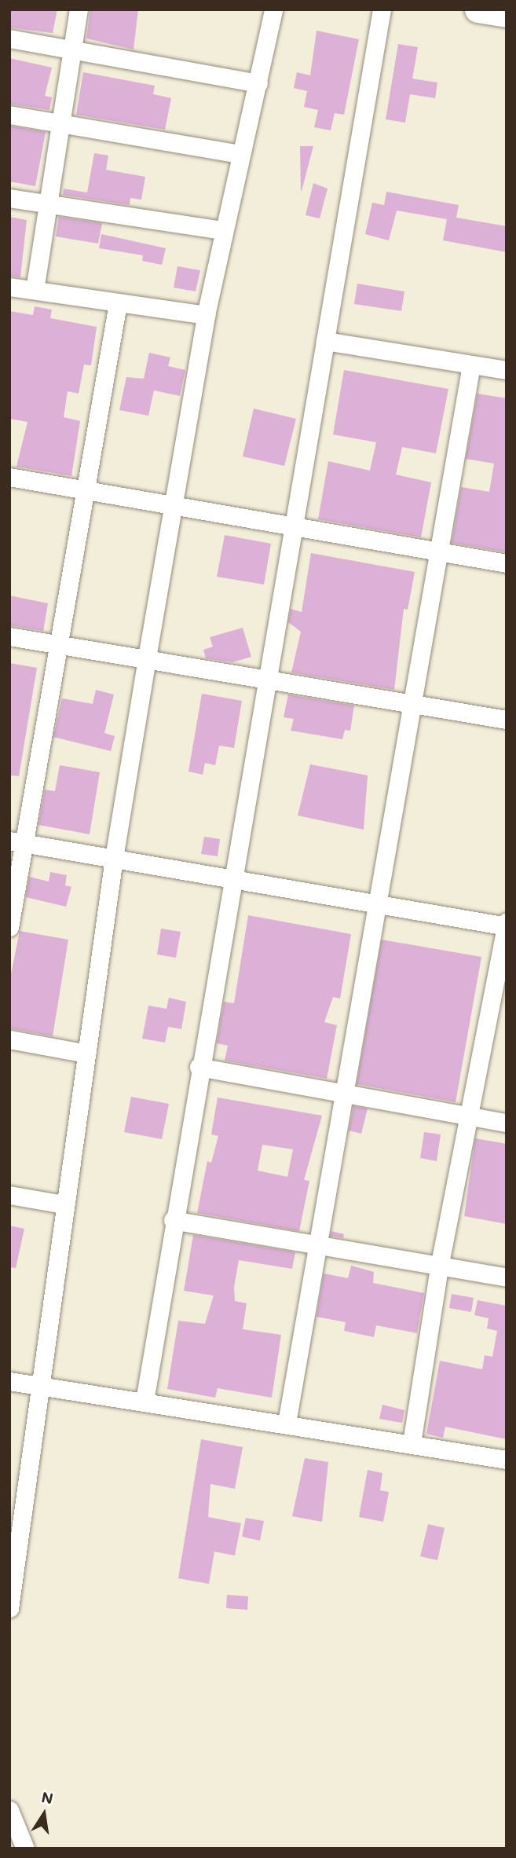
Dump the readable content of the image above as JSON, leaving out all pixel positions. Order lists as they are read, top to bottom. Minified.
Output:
{"north":"top"}
